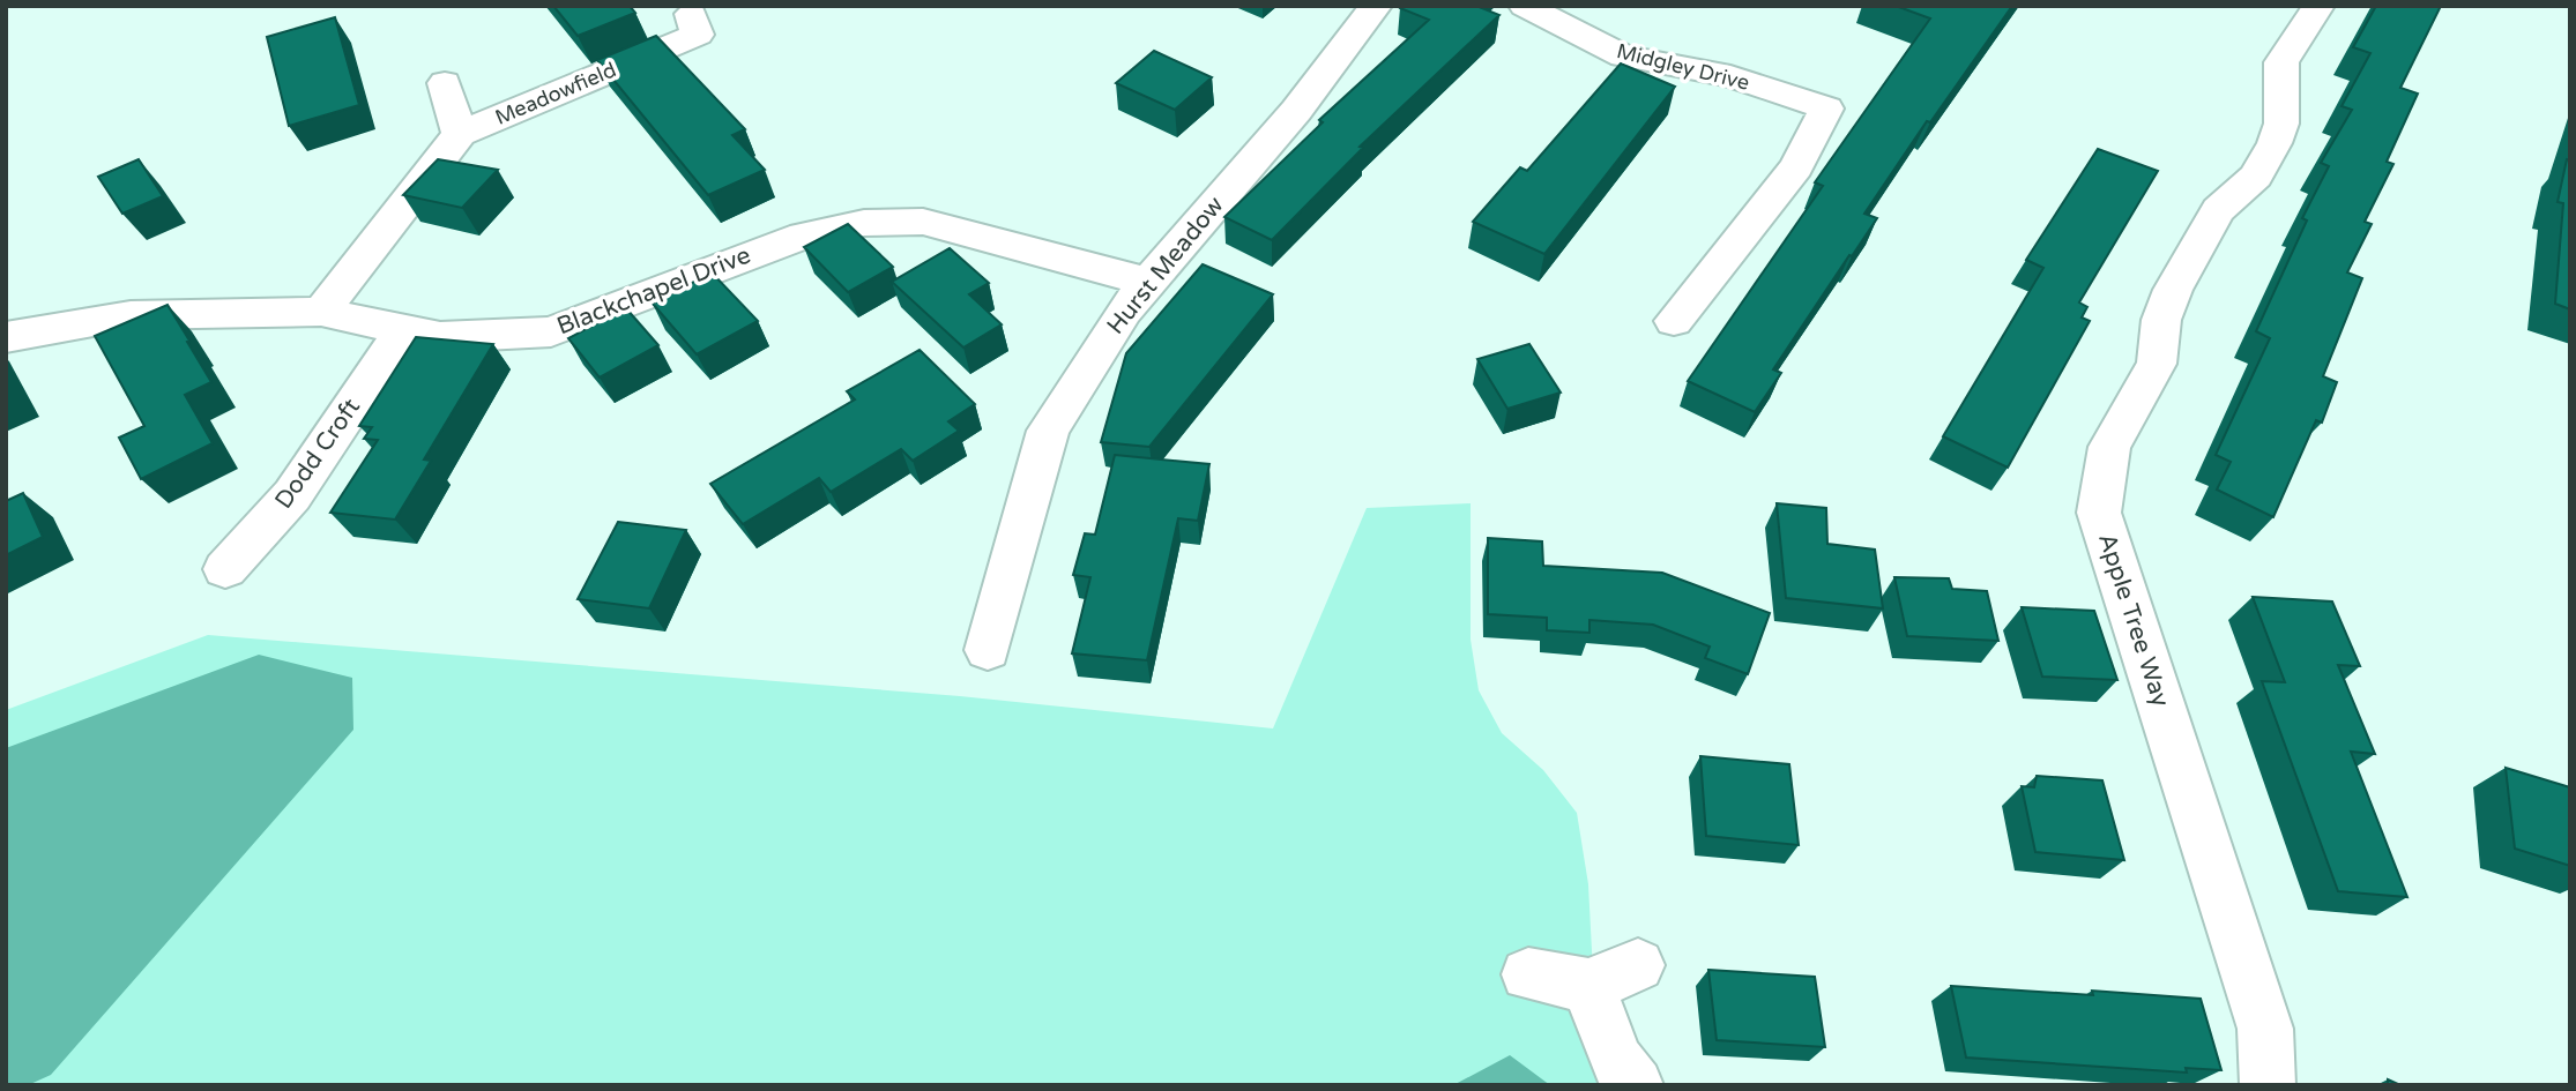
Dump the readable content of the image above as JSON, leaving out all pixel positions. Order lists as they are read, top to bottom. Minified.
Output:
{"streets":{"street":["Midgley Drive","Meadowfield","Hurst Meadow","Blackchapel Drive","Dodd Croft","Apple Tree Way"]},"crossings":[["Meadowfield","Blackchapel Drive"],["Hurst Meadow","Blackchapel Drive"],["Blackchapel Drive","Dodd Croft"]]}
